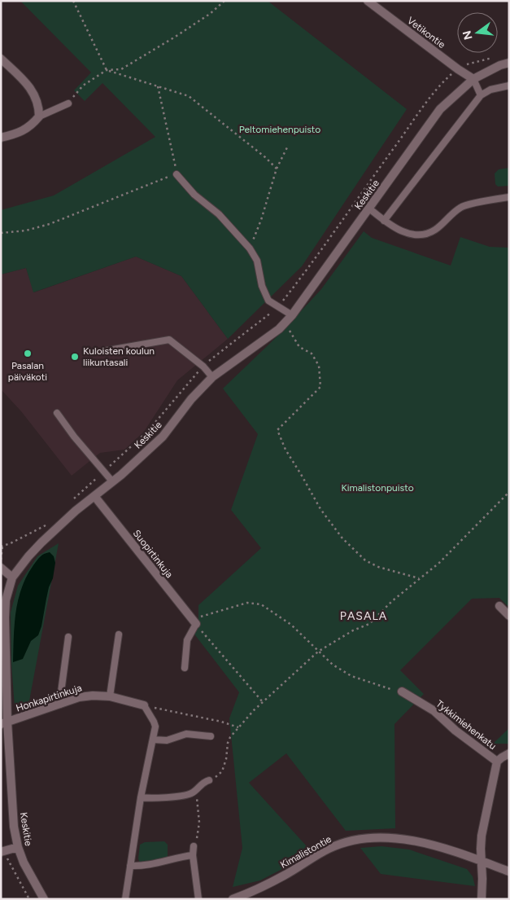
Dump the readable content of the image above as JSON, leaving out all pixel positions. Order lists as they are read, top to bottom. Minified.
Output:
{"streets":{"street":["Vetikontie","Keskitie","Suopirtinkuja","Honkapirtinkuja","Tykkimiehenkatu","Kimalistontie"]},"crossings":[["Vetikontie","Keskitie"],["Keskitie","Suopirtinkuja"],["Keskitie","Honkapirtinkuja"],["Tykkimiehenkatu","Kimalistontie"]],"districts":["PASALA"],"parks":["Peltomiehenpuisto","Kimalistonpuisto"],"places":["Pasalan päiväkoti","Kuloisten koulun liikuntasali"],"north":"left"}
